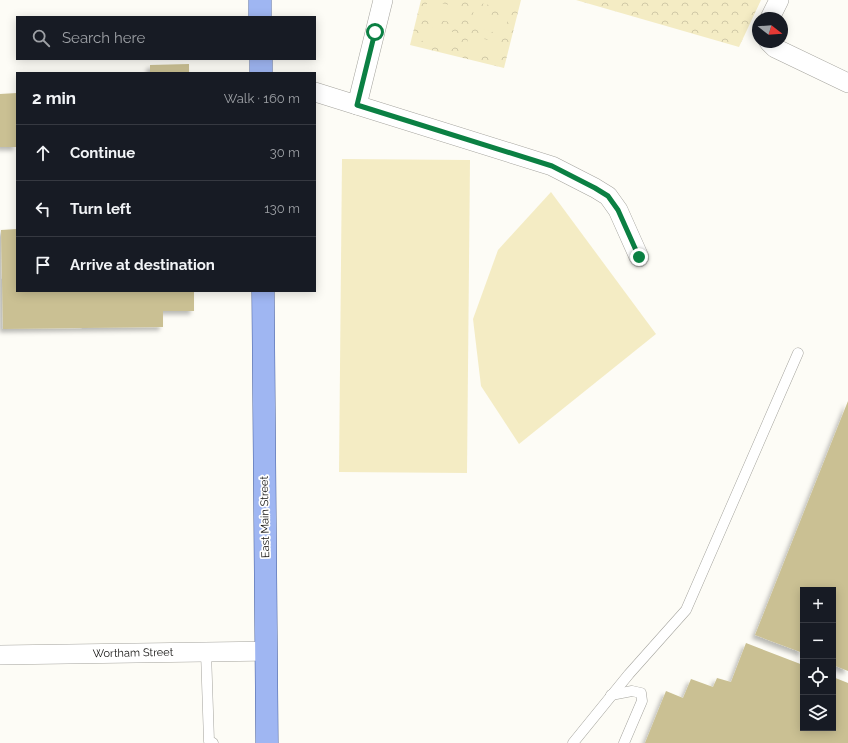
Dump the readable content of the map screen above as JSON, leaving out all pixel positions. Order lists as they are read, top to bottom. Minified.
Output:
{"streets":{"main road":["East Main Street"],"street":["Wortham Street"]},"crossings":[["East Main Street","Wortham Street"]],"north":"right","page":{"search":"Search here","heading":["2 min","Walk · 160 m"],"list":[["Continue","30 m"],["Turn left","130 m"],"Arrive at destination"],"map_buttons":["+","−"]}}
